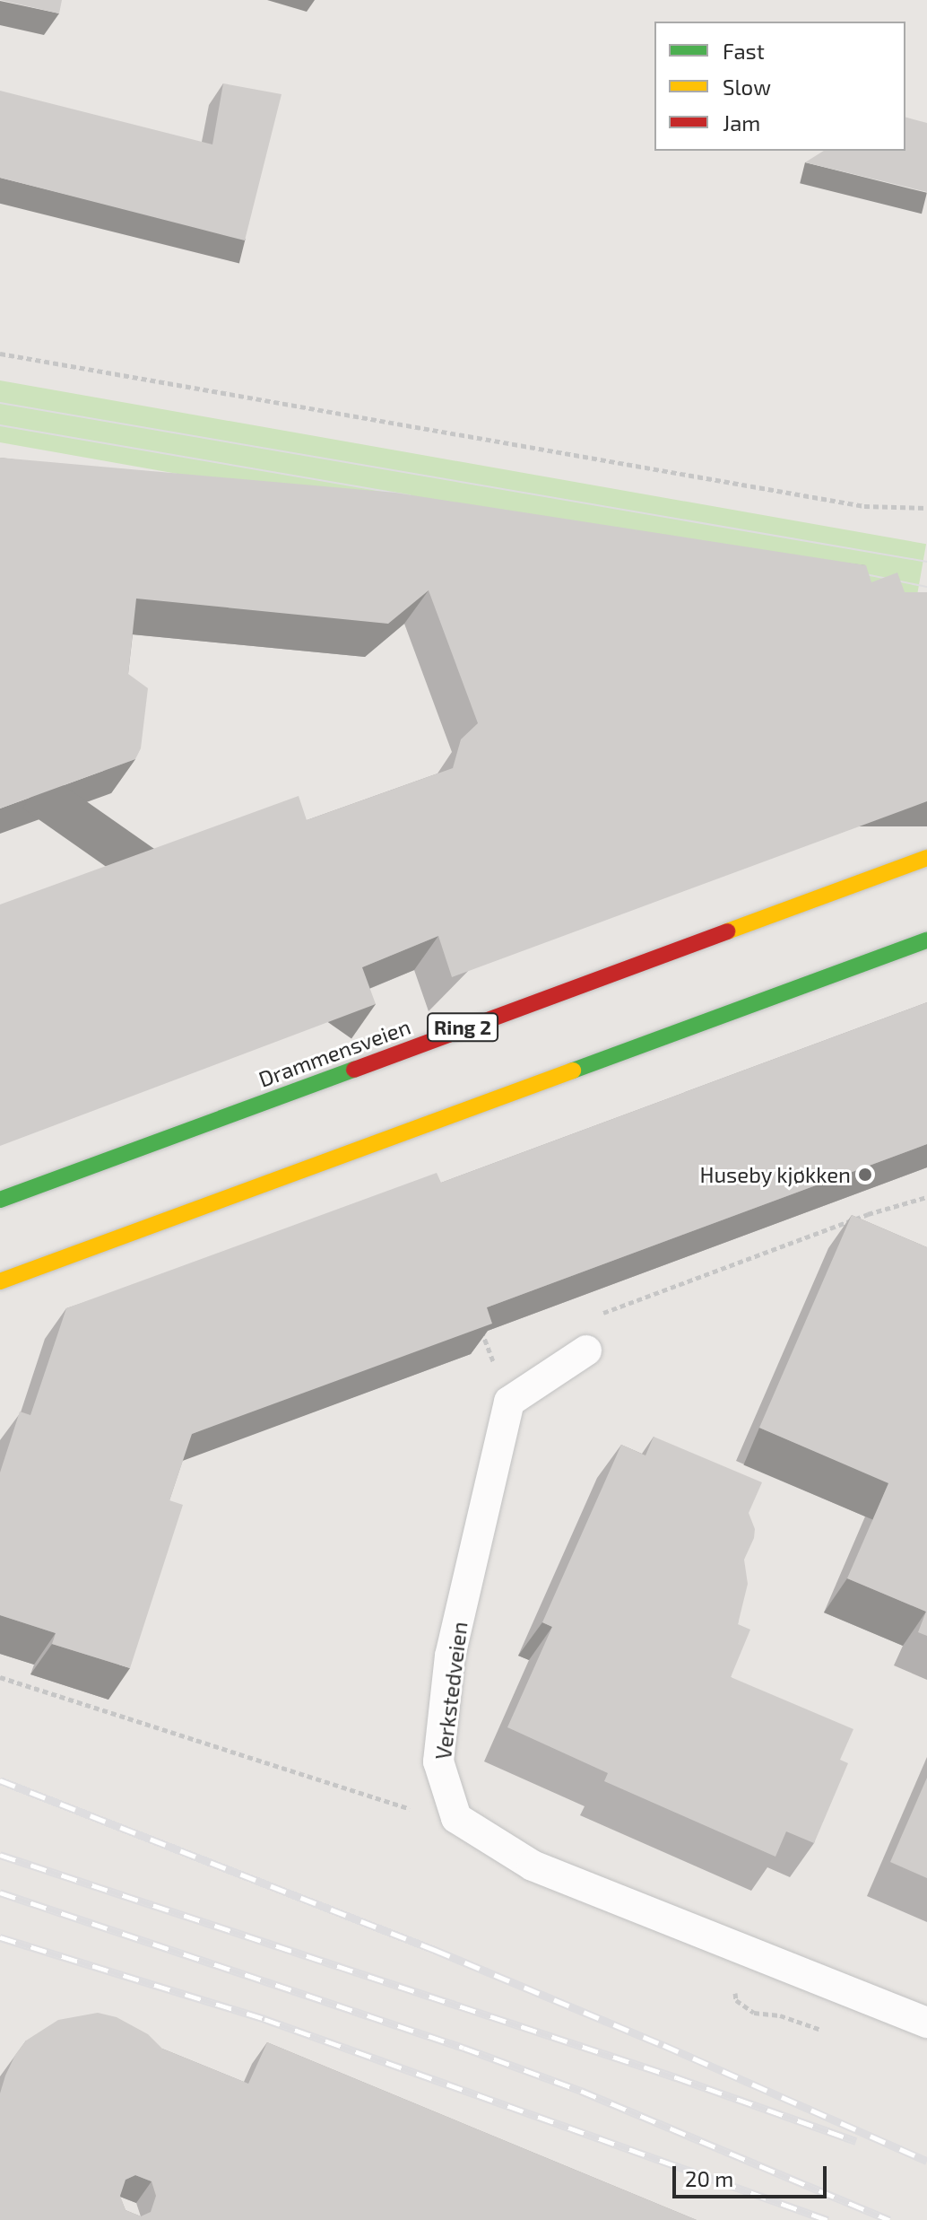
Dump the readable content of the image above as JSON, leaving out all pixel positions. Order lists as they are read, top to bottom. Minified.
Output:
{"streets":{"main road":["Ring 2","Drammensveien"],"lane":["Verkstedveien"]},"places":["Huseby kjøkken"],"legend":["Fast","Slow","Jam"],"scale_bar":"20 m"}
